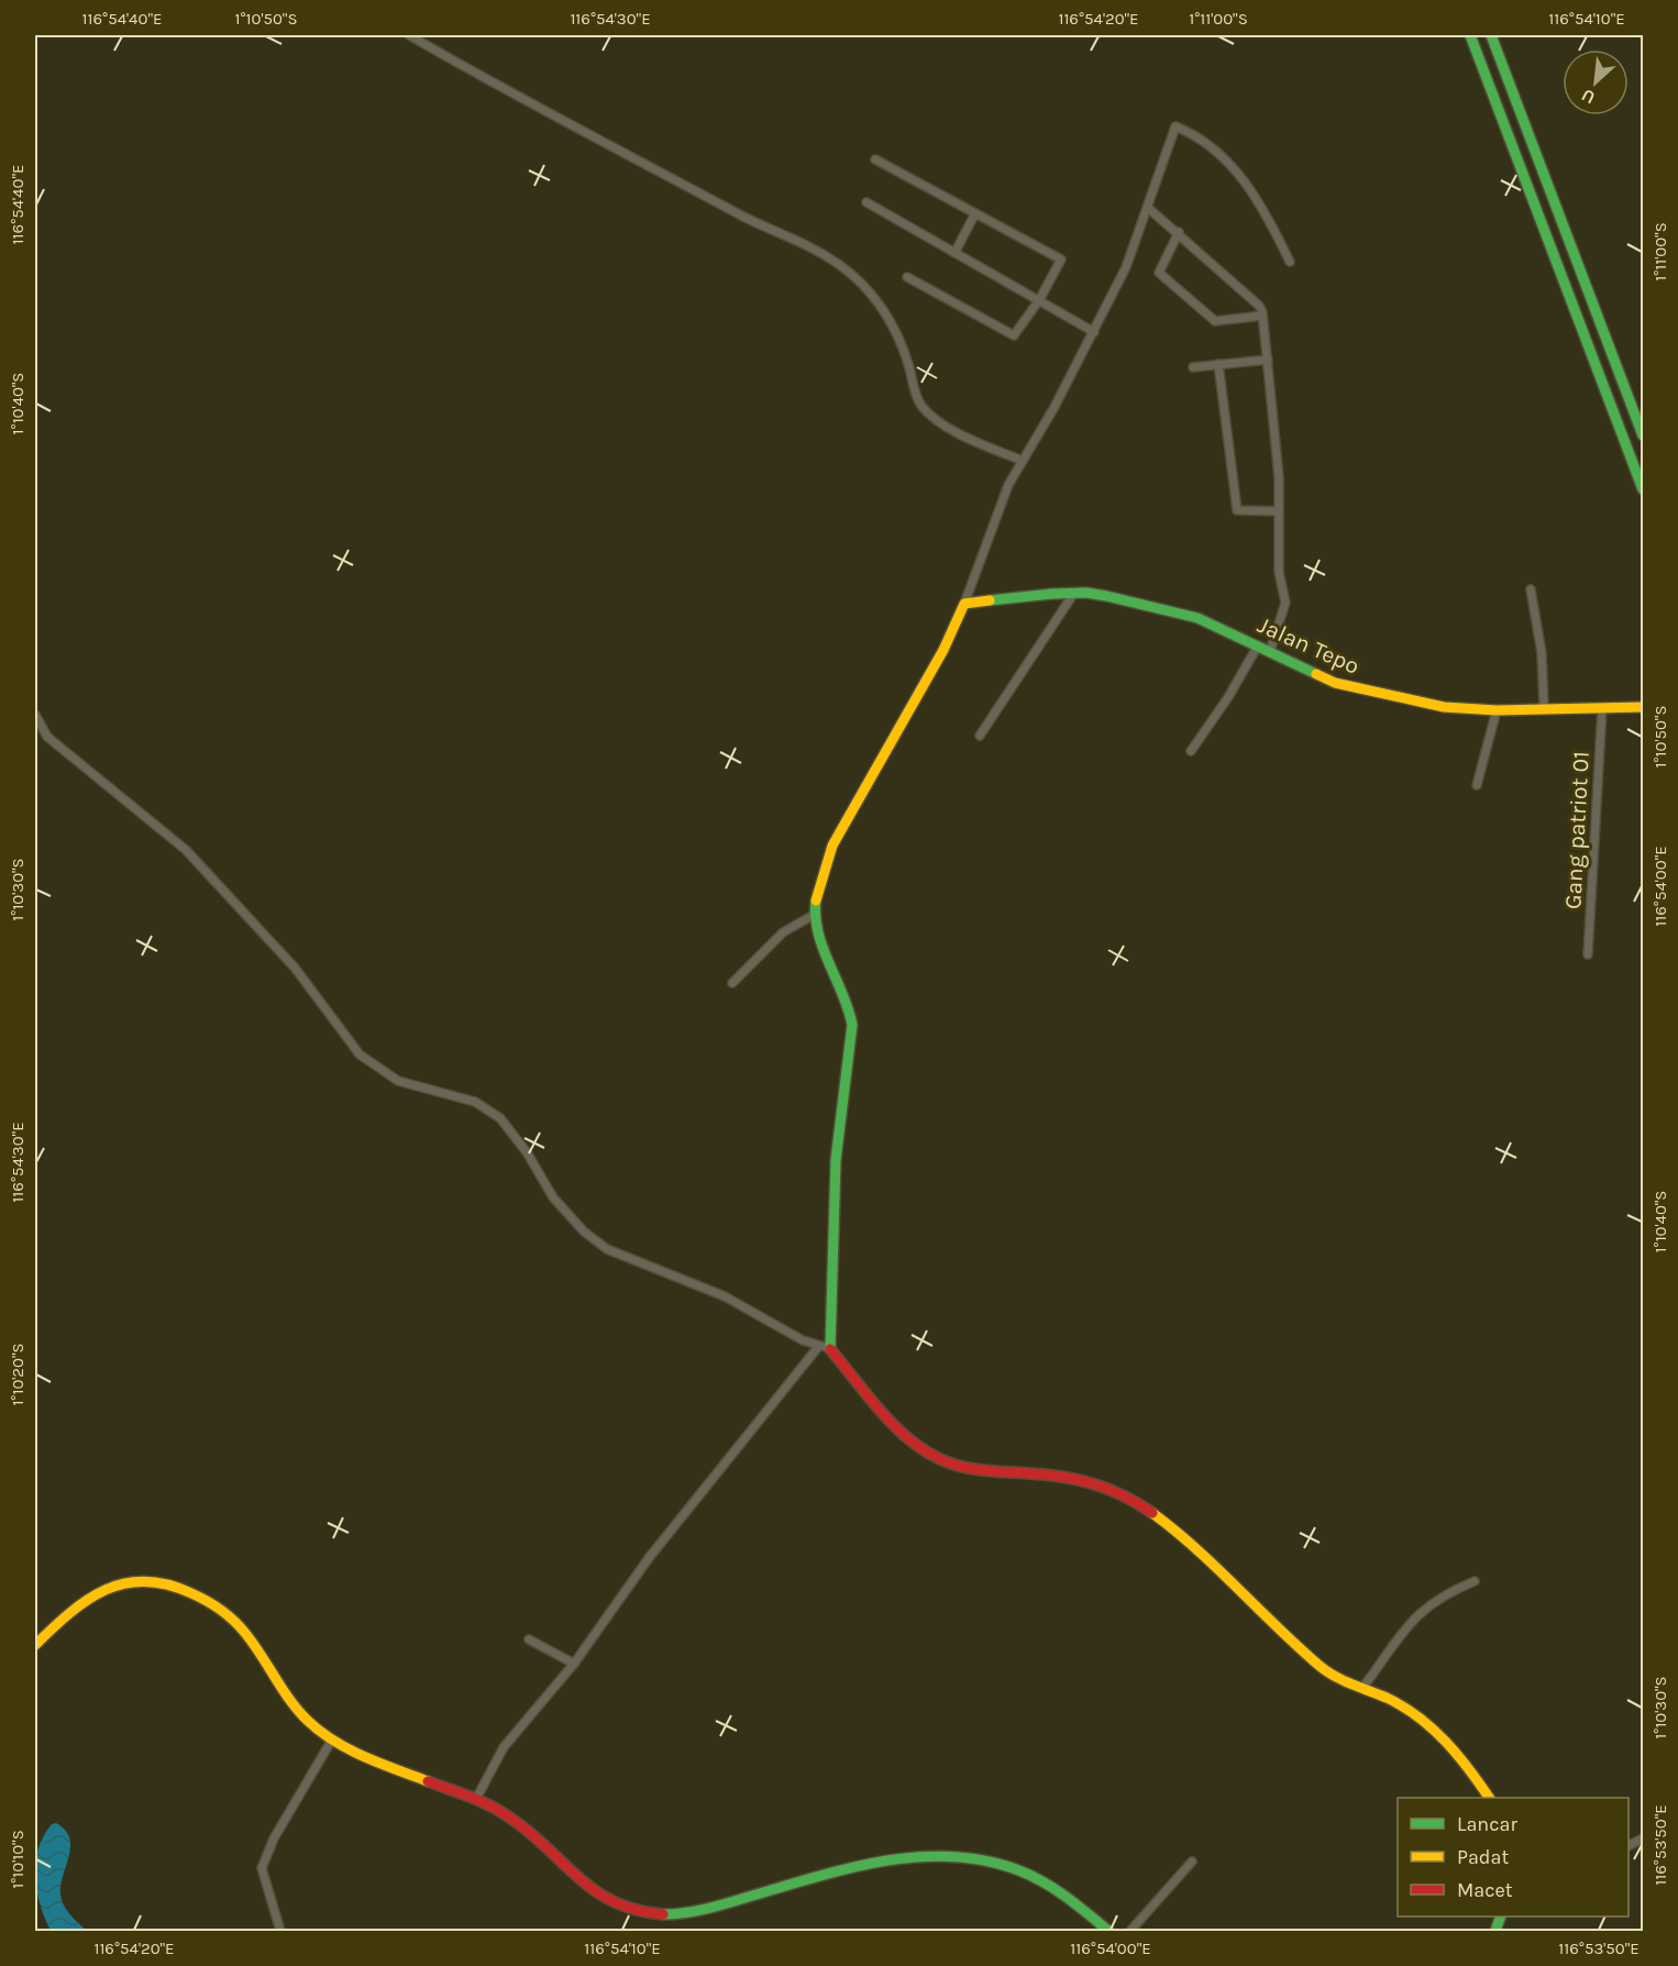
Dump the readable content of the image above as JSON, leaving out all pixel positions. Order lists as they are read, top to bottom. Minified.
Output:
{"streets":{"main road":["Jalan Tepo"],"street":["Gang patriot 01"]},"crossings":[["Jalan Tepo","Gang patriot 01"]],"legend":["Lancar","Padat","Macet"],"north":"bottom left","coordinates":["116°54'40\"E","1°10'50\"S","116°54'30\"E","116°54'20\"E","1°11'00\"S","116°54'10\"E","1°10'40\"S","116°54'00\"E","1°10'30\"S","1°10'20\"S","116°53'50\"E","1°10'10\"S"]}
